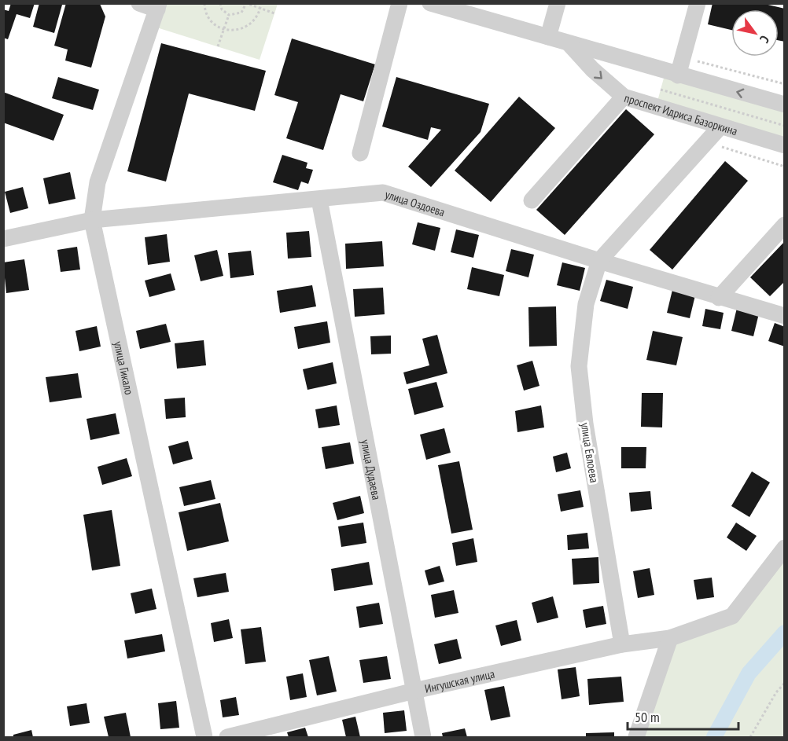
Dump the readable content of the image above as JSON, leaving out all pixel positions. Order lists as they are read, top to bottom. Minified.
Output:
{"streets":{"street":["проспект Идриса Базоркина","улица Оздоева","улица Гикало","улица Евлоева","улица Дудаева","Ингушская улица"]},"crossings":[["улица Оздоева","улица Гикало"],["улица Оздоева","улица Евлоева"],["улица Оздоева","улица Дудаева"],["улица Евлоева","Ингушская улица"],["улица Дудаева","Ингушская улица"]],"scale_bar":"50 m","north":"bottom right"}
